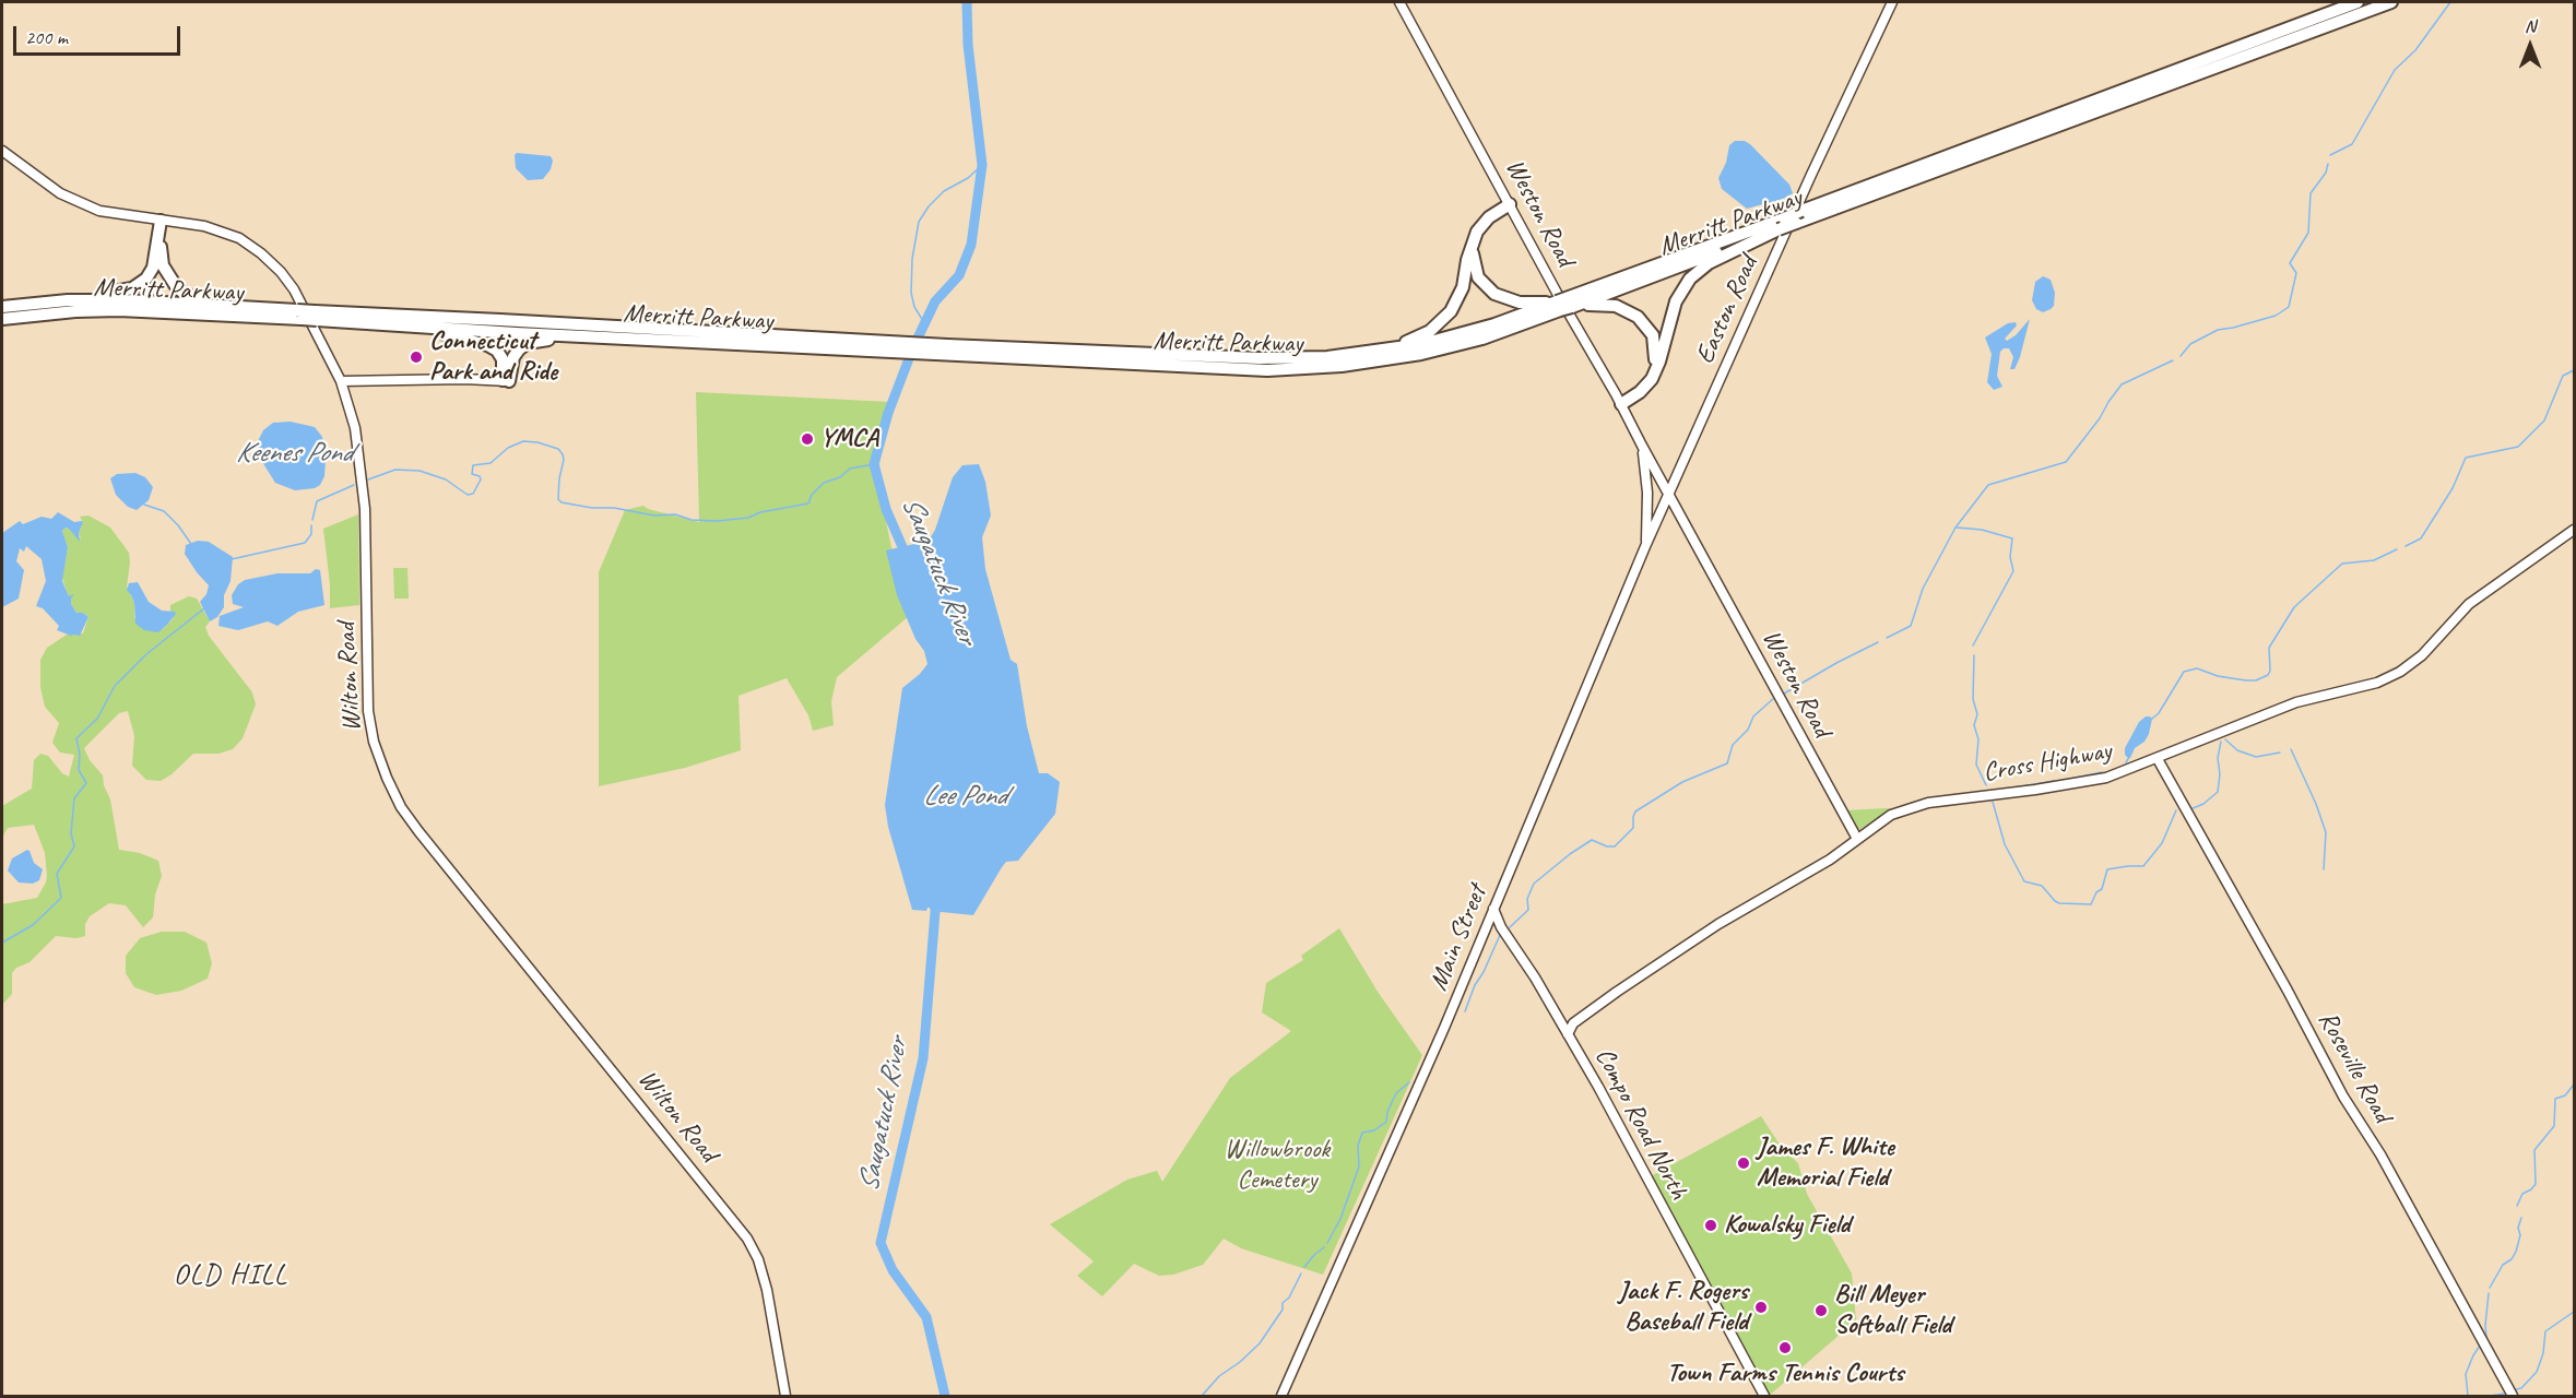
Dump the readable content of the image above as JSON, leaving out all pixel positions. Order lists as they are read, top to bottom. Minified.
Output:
{"streets":{"highway":["Merritt Parkway"],"main road":["Weston Road","Easton Road","Wilton Road","Cross Highway","Main Street","Roseville Road","Compo Road North"]},"crossings":[["Weston Road","Easton Road"],["Weston Road","Cross Highway"],["Weston Road","Main Street"],["Easton Road","Main Street"],["Cross Highway","Roseville Road"],["Cross Highway","Compo Road North"],["Main Street","Compo Road North"]],"districts":["OLD HILL"],"water":["Keenes Pond","Saugatuck River","Lee Pond"],"parks":["Willowbrook Cemetery"],"places":["Connecticut Park and Ride","YMCA","James F. White Memorial Field","Kowalsky Field","Jack F. Rogers Baseball Field","Bill Meyer Softball Field","Town Farms Tennis Courts"],"scale_bar":"200 m","north":"top"}
